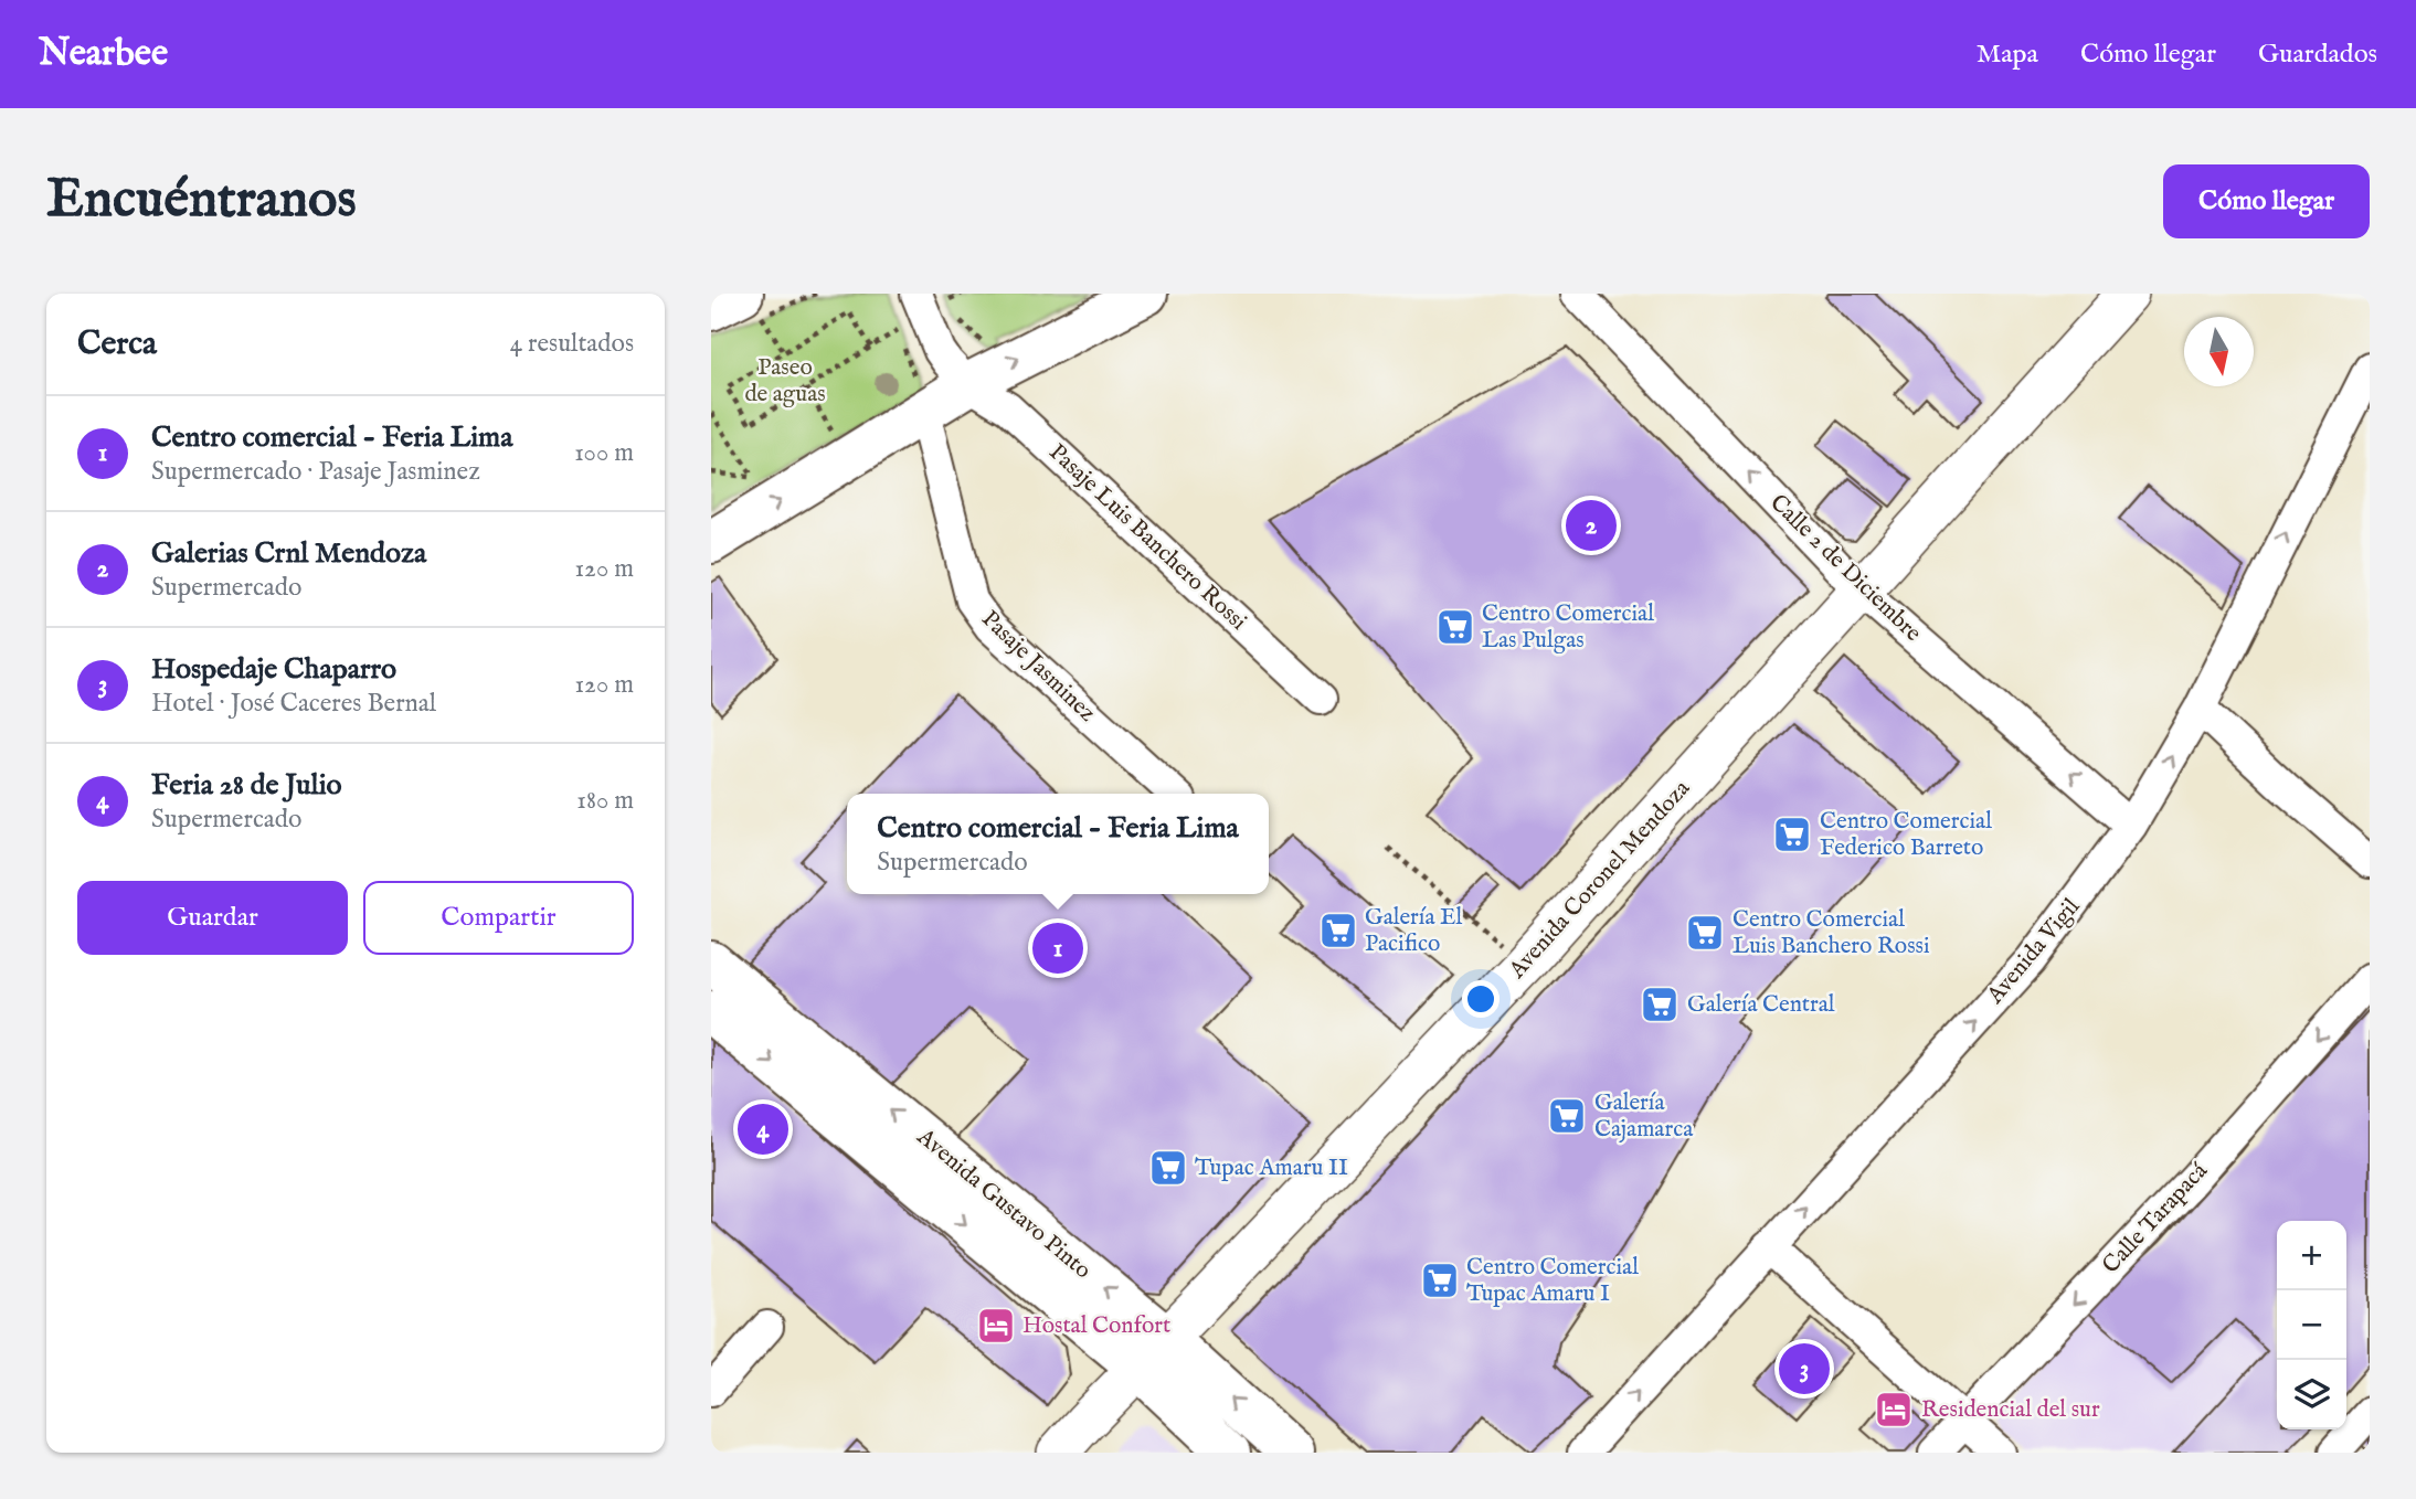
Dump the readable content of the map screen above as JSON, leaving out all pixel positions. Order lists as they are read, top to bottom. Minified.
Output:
{"streets":{"main road":["Avenida Gustavo Pinto"],"street":["Pasaje Luis Banchero Rossi","Calle 2 de Diciembre","Pasaje Jasminez","Avenida Coronel Mendoza","Avenida Vigil","Calle Tarapacá"]},"crossings":[["Calle 2 de Diciembre","Avenida Coronel Mendoza"],["Calle 2 de Diciembre","Avenida Vigil"],["Avenida Coronel Mendoza","Avenida Gustavo Pinto"]],"one_way":["Calle 2 de Diciembre","Avenida Vigil","Calle Tarapacá"],"parks":["Paseo de aguas"],"places":{"supermarket":["Centro Comercial Las Pulgas","Centro Comercial Federico Barreto","Galería El Pacifico","Centro Comercial Luis Banchero Rossi","Galería Central","Galería Cajamarca","Tupac Amaru II","Centro Comercial Tupac Amaru I"],"hotel":["Hostal Confort","Residencial del sur"]},"north":"bottom","page":{"header":"Nearbee","nav":["Mapa","Cómo llegar","Guardados"],"buttons":["Cómo llegar",["Guardar","Compartir"]],"title":"Encuéntranos","heading":["Cerca","4 resultados"],"list":[{"mark":"1","name":"Centro comercial - Feria Lima","note":"Supermercado · Pasaje Jasminez","value":"100 m"},{"mark":"2","name":"Galerias Crnl Mendoza","note":"Supermercado","value":"120 m"},{"mark":"3","name":"Hospedaje Chaparro","note":"Hotel · José Caceres Bernal","value":"120 m"},{"mark":"4","name":"Feria 28 de Julio","note":"Supermercado","value":"180 m"}],"pins":["2","1","4","3"],"popup":["Centro comercial - Feria Lima","Supermercado"],"map_buttons":["+","−"]}}
